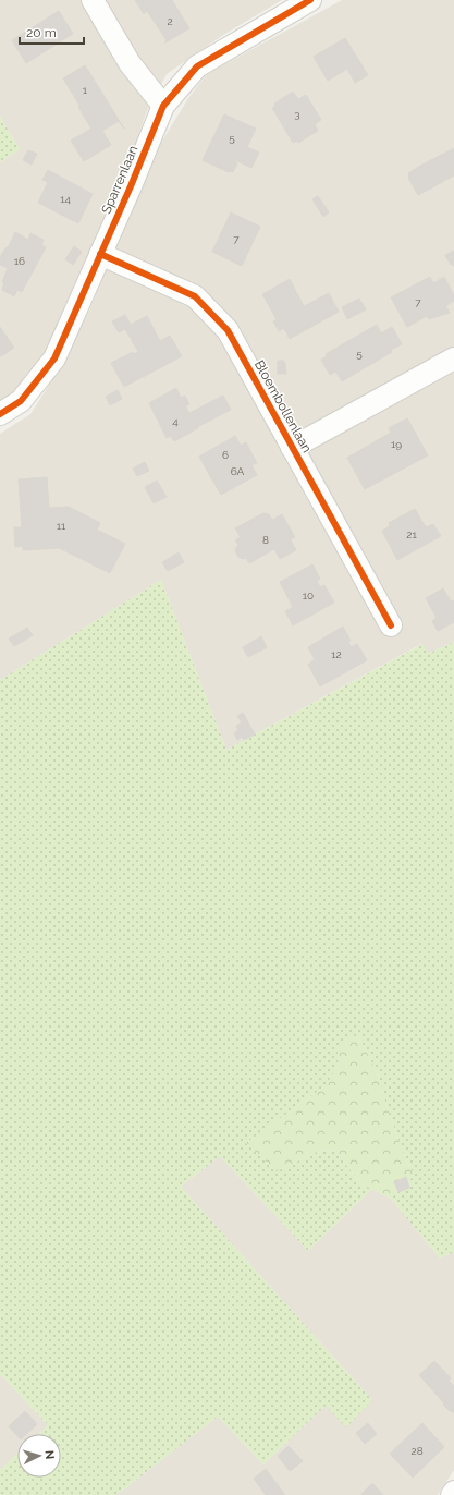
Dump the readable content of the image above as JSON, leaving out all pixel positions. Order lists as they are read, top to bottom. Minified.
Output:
{"streets":{"street":["Sparrenlaan","Bloembollenlaan"]},"crossings":[["Sparrenlaan","Bloembollenlaan"]],"house_numbers":["2","1","3","5","14","7","16","7","5","4","19","6","6A","11","21","8","10","12","28"],"scale_bar":"20 m","north":"right"}
